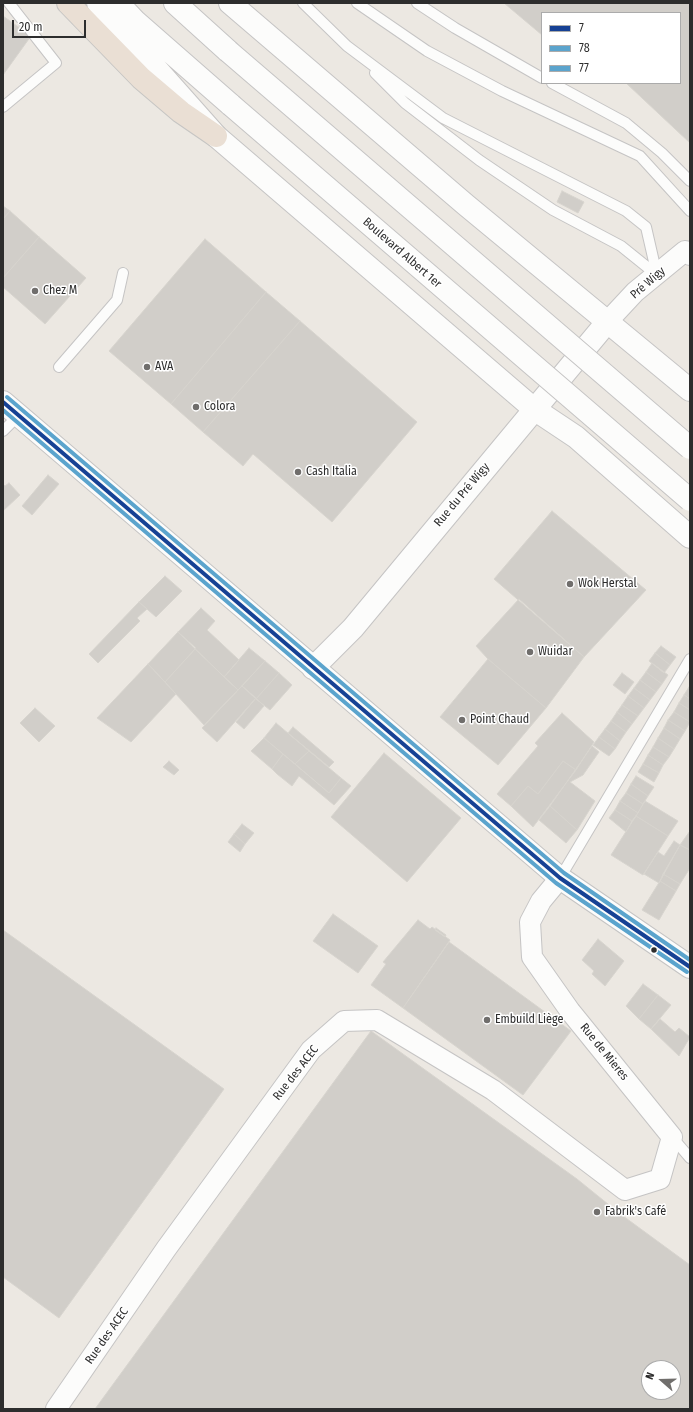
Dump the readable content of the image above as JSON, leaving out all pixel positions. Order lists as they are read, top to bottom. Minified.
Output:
{"streets":{"main road":["Boulevard Albert 1er","Rue du Pré Wigy"],"street":["Pré Wigy","Rue de Mieres","Rue des ACEC"]},"crossings":[["Pré Wigy","Rue du Pré Wigy"],["Rue de Mieres","Rue des ACEC"]],"places":["Chez M","AVA","Colora","Cash Italia","Wok Herstal","Wuidar","Point Chaud","Embuild Liège","Fabrik's Café"],"lines":["transit line 77","transit line 7","transit line 78"],"legend":["7","78","77"],"scale_bar":"20 m","north":"left"}
